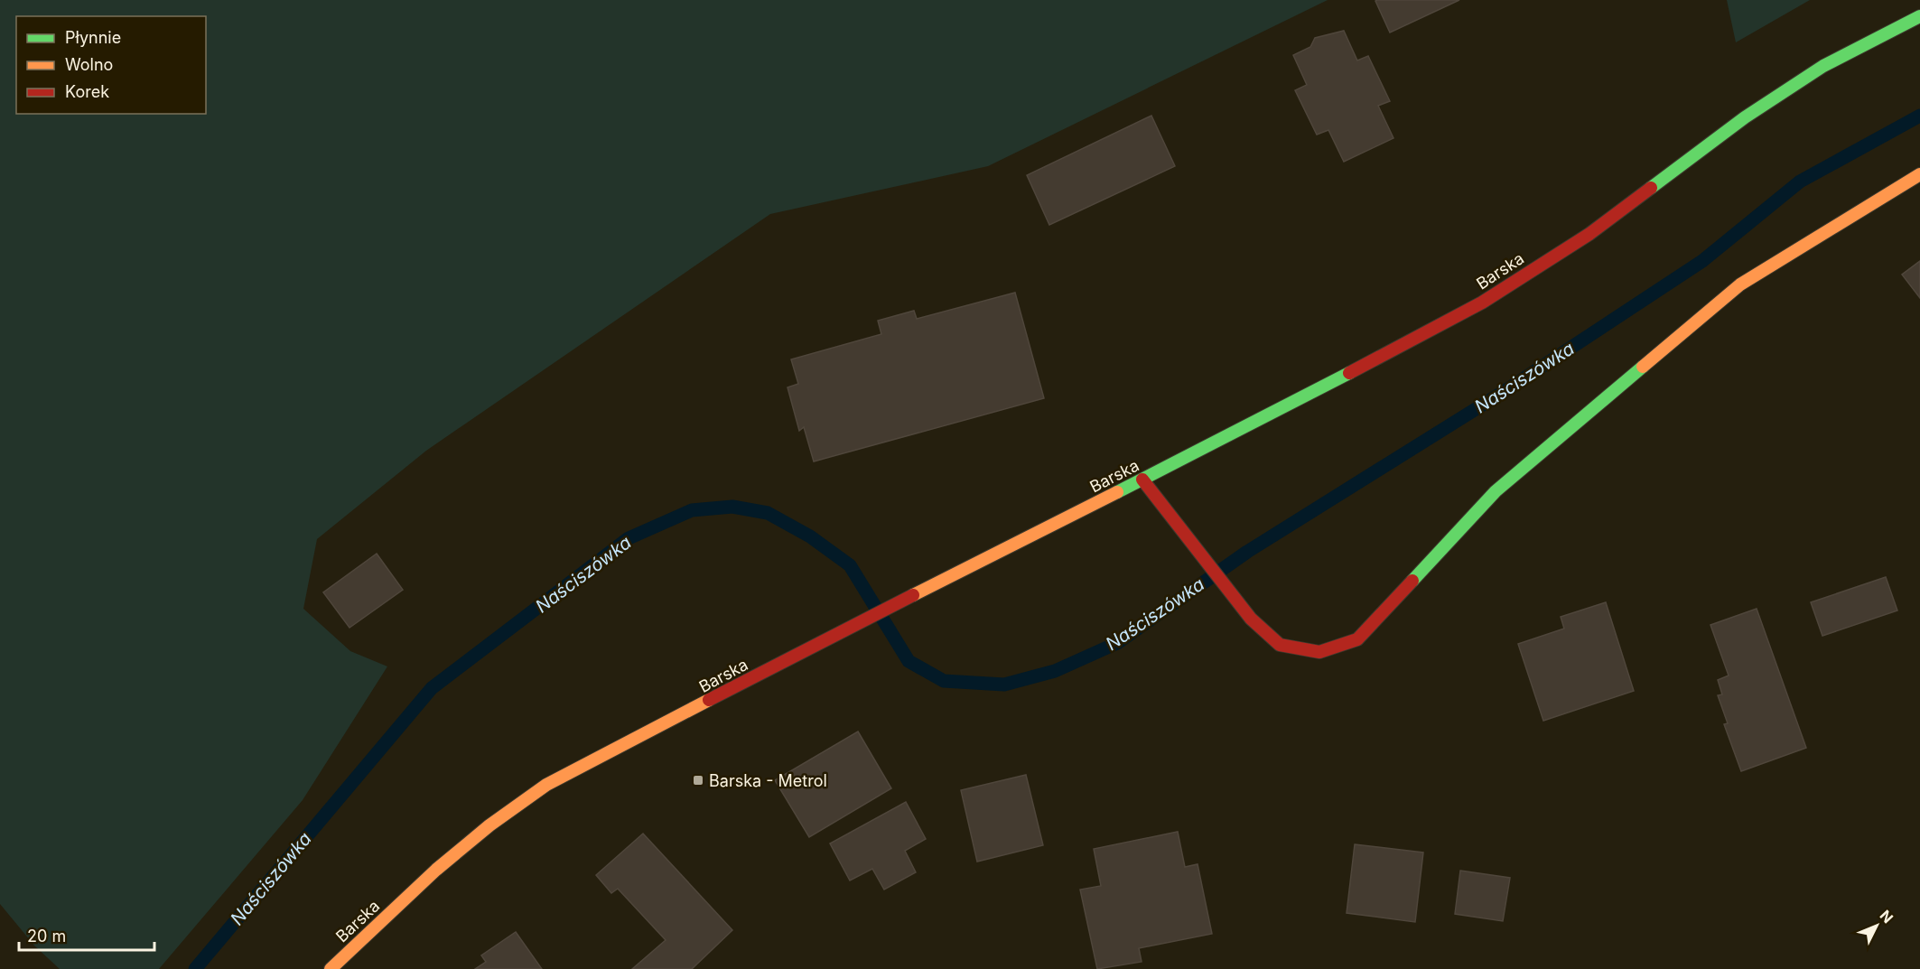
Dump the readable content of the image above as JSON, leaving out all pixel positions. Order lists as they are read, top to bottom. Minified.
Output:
{"streets":{"street":["Barska"]},"water":["Naściszówka"],"places":{"transit":["Barska - Metrol"]},"legend":["Płynnie","Wolno","Korek"],"scale_bar":"20 m","north":"top right"}
